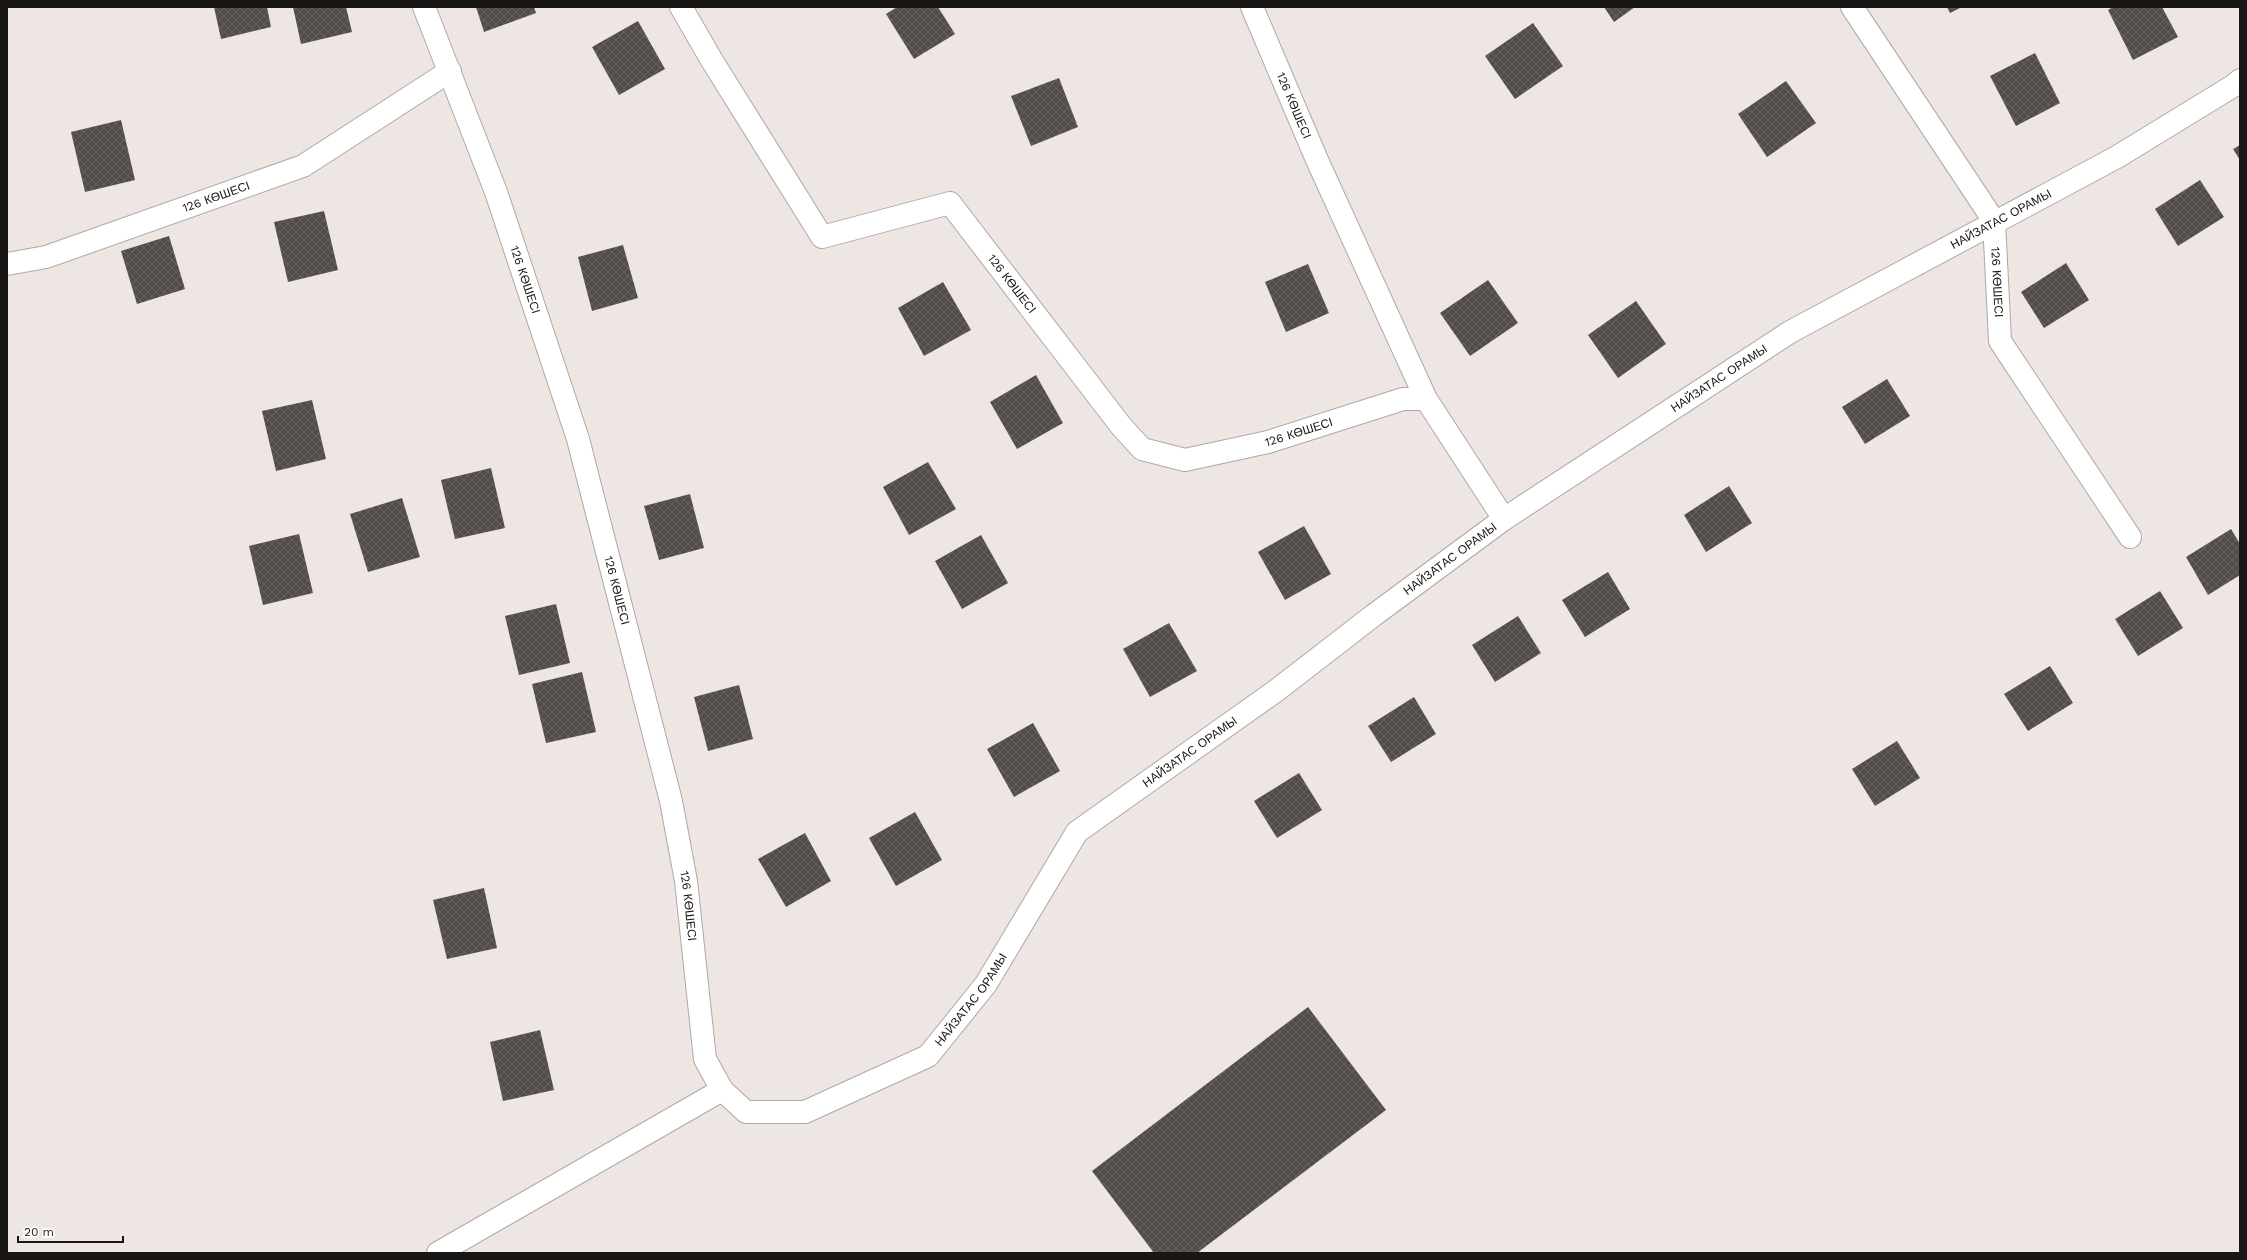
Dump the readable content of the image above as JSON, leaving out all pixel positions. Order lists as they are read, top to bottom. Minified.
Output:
{"streets":{"street":["126 КӨШЕСІ","НАЙЗАТАС ОРАМЫ"]},"crossings":[["126 КӨШЕСІ","НАЙЗАТАС ОРАМЫ"]],"scale_bar":"20 m"}
